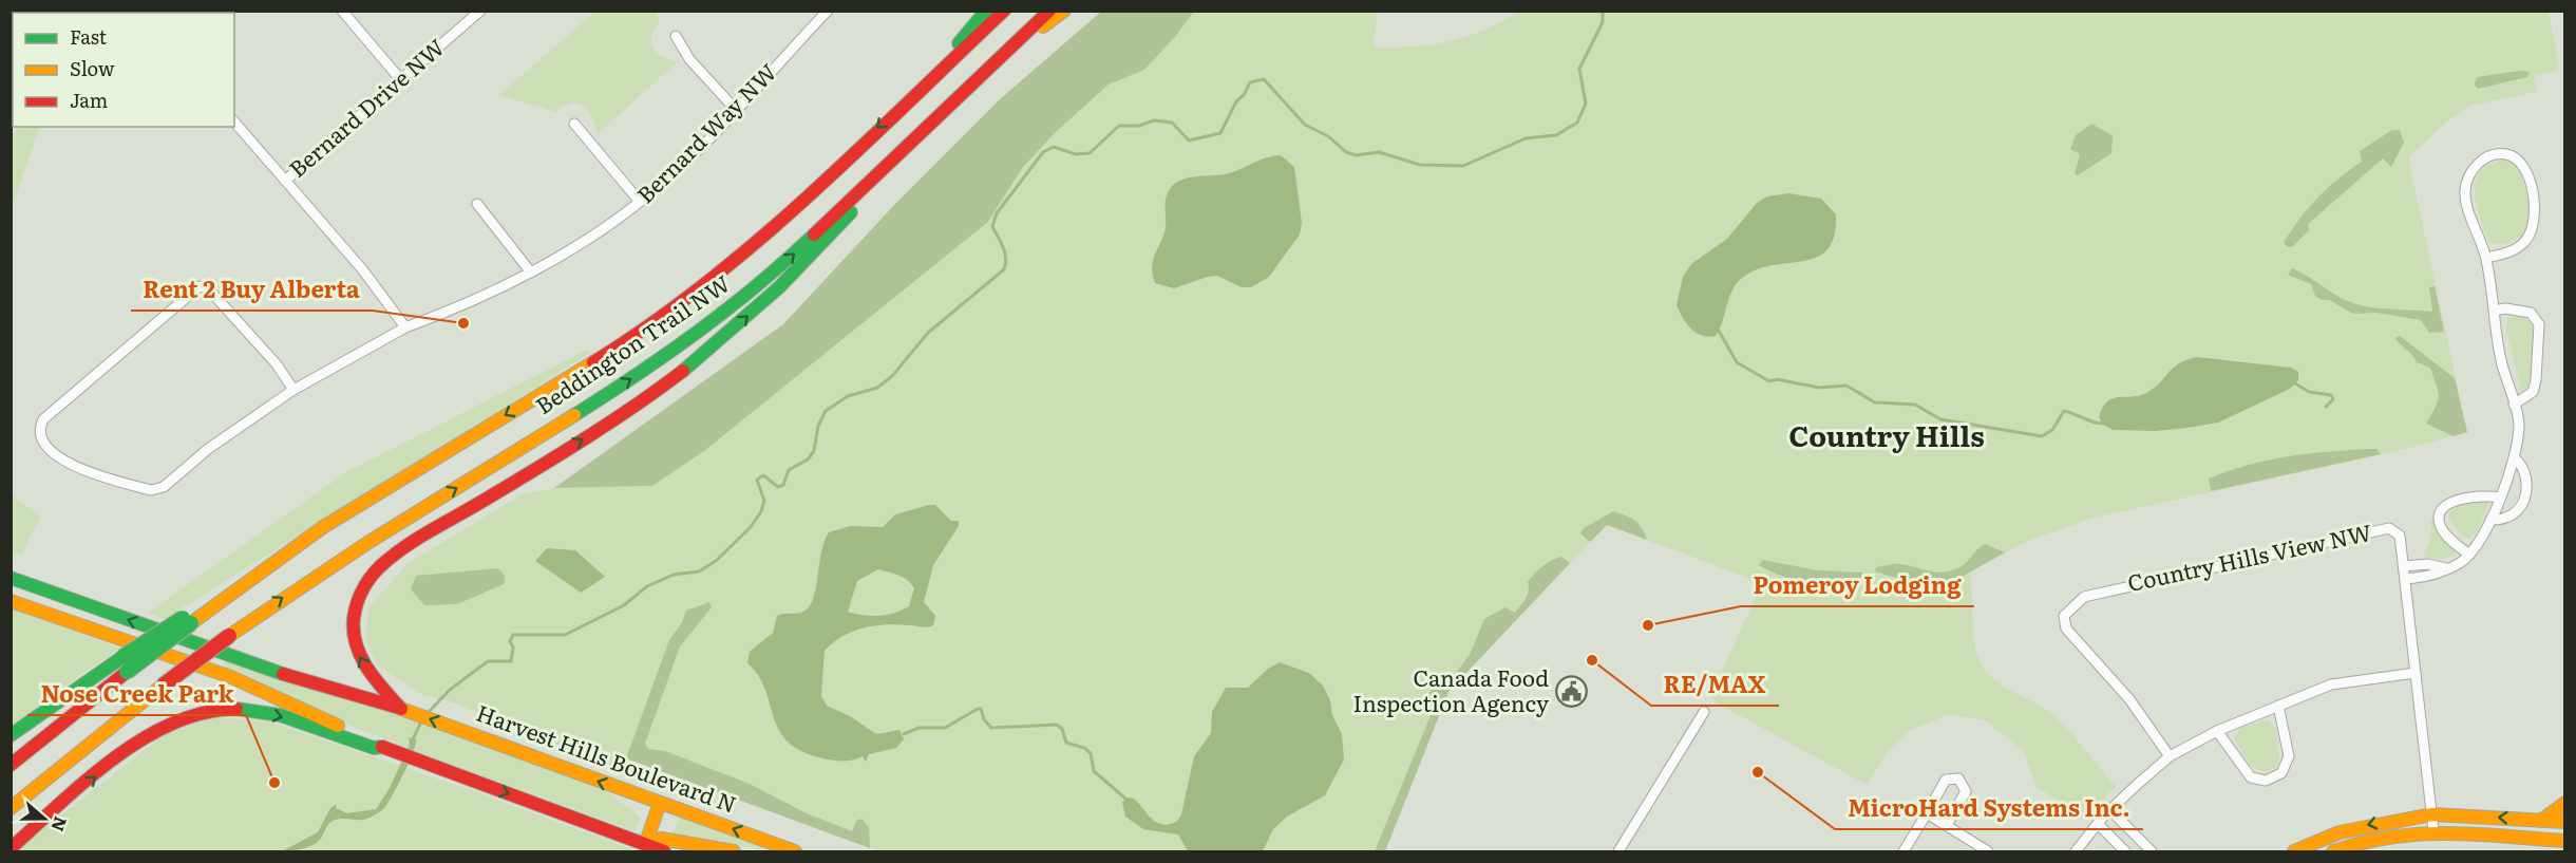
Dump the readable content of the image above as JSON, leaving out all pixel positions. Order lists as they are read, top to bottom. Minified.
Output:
{"streets":{"main road":["Beddington Trail NW","Harvest Hills Boulevard N"],"street":["Bernard Drive NW","Bernard Way NW","Country Hills View NW"]},"districts":["Country Hills"],"places":{"other":["Rent 2 Buy Alberta","Pomeroy Lodging","RE/MAX","MicroHard Systems Inc.","Nose Creek Park"],"public building":["Canada Food Inspection Agency"]},"legend":["Fast","Slow","Jam"],"north":"right"}
